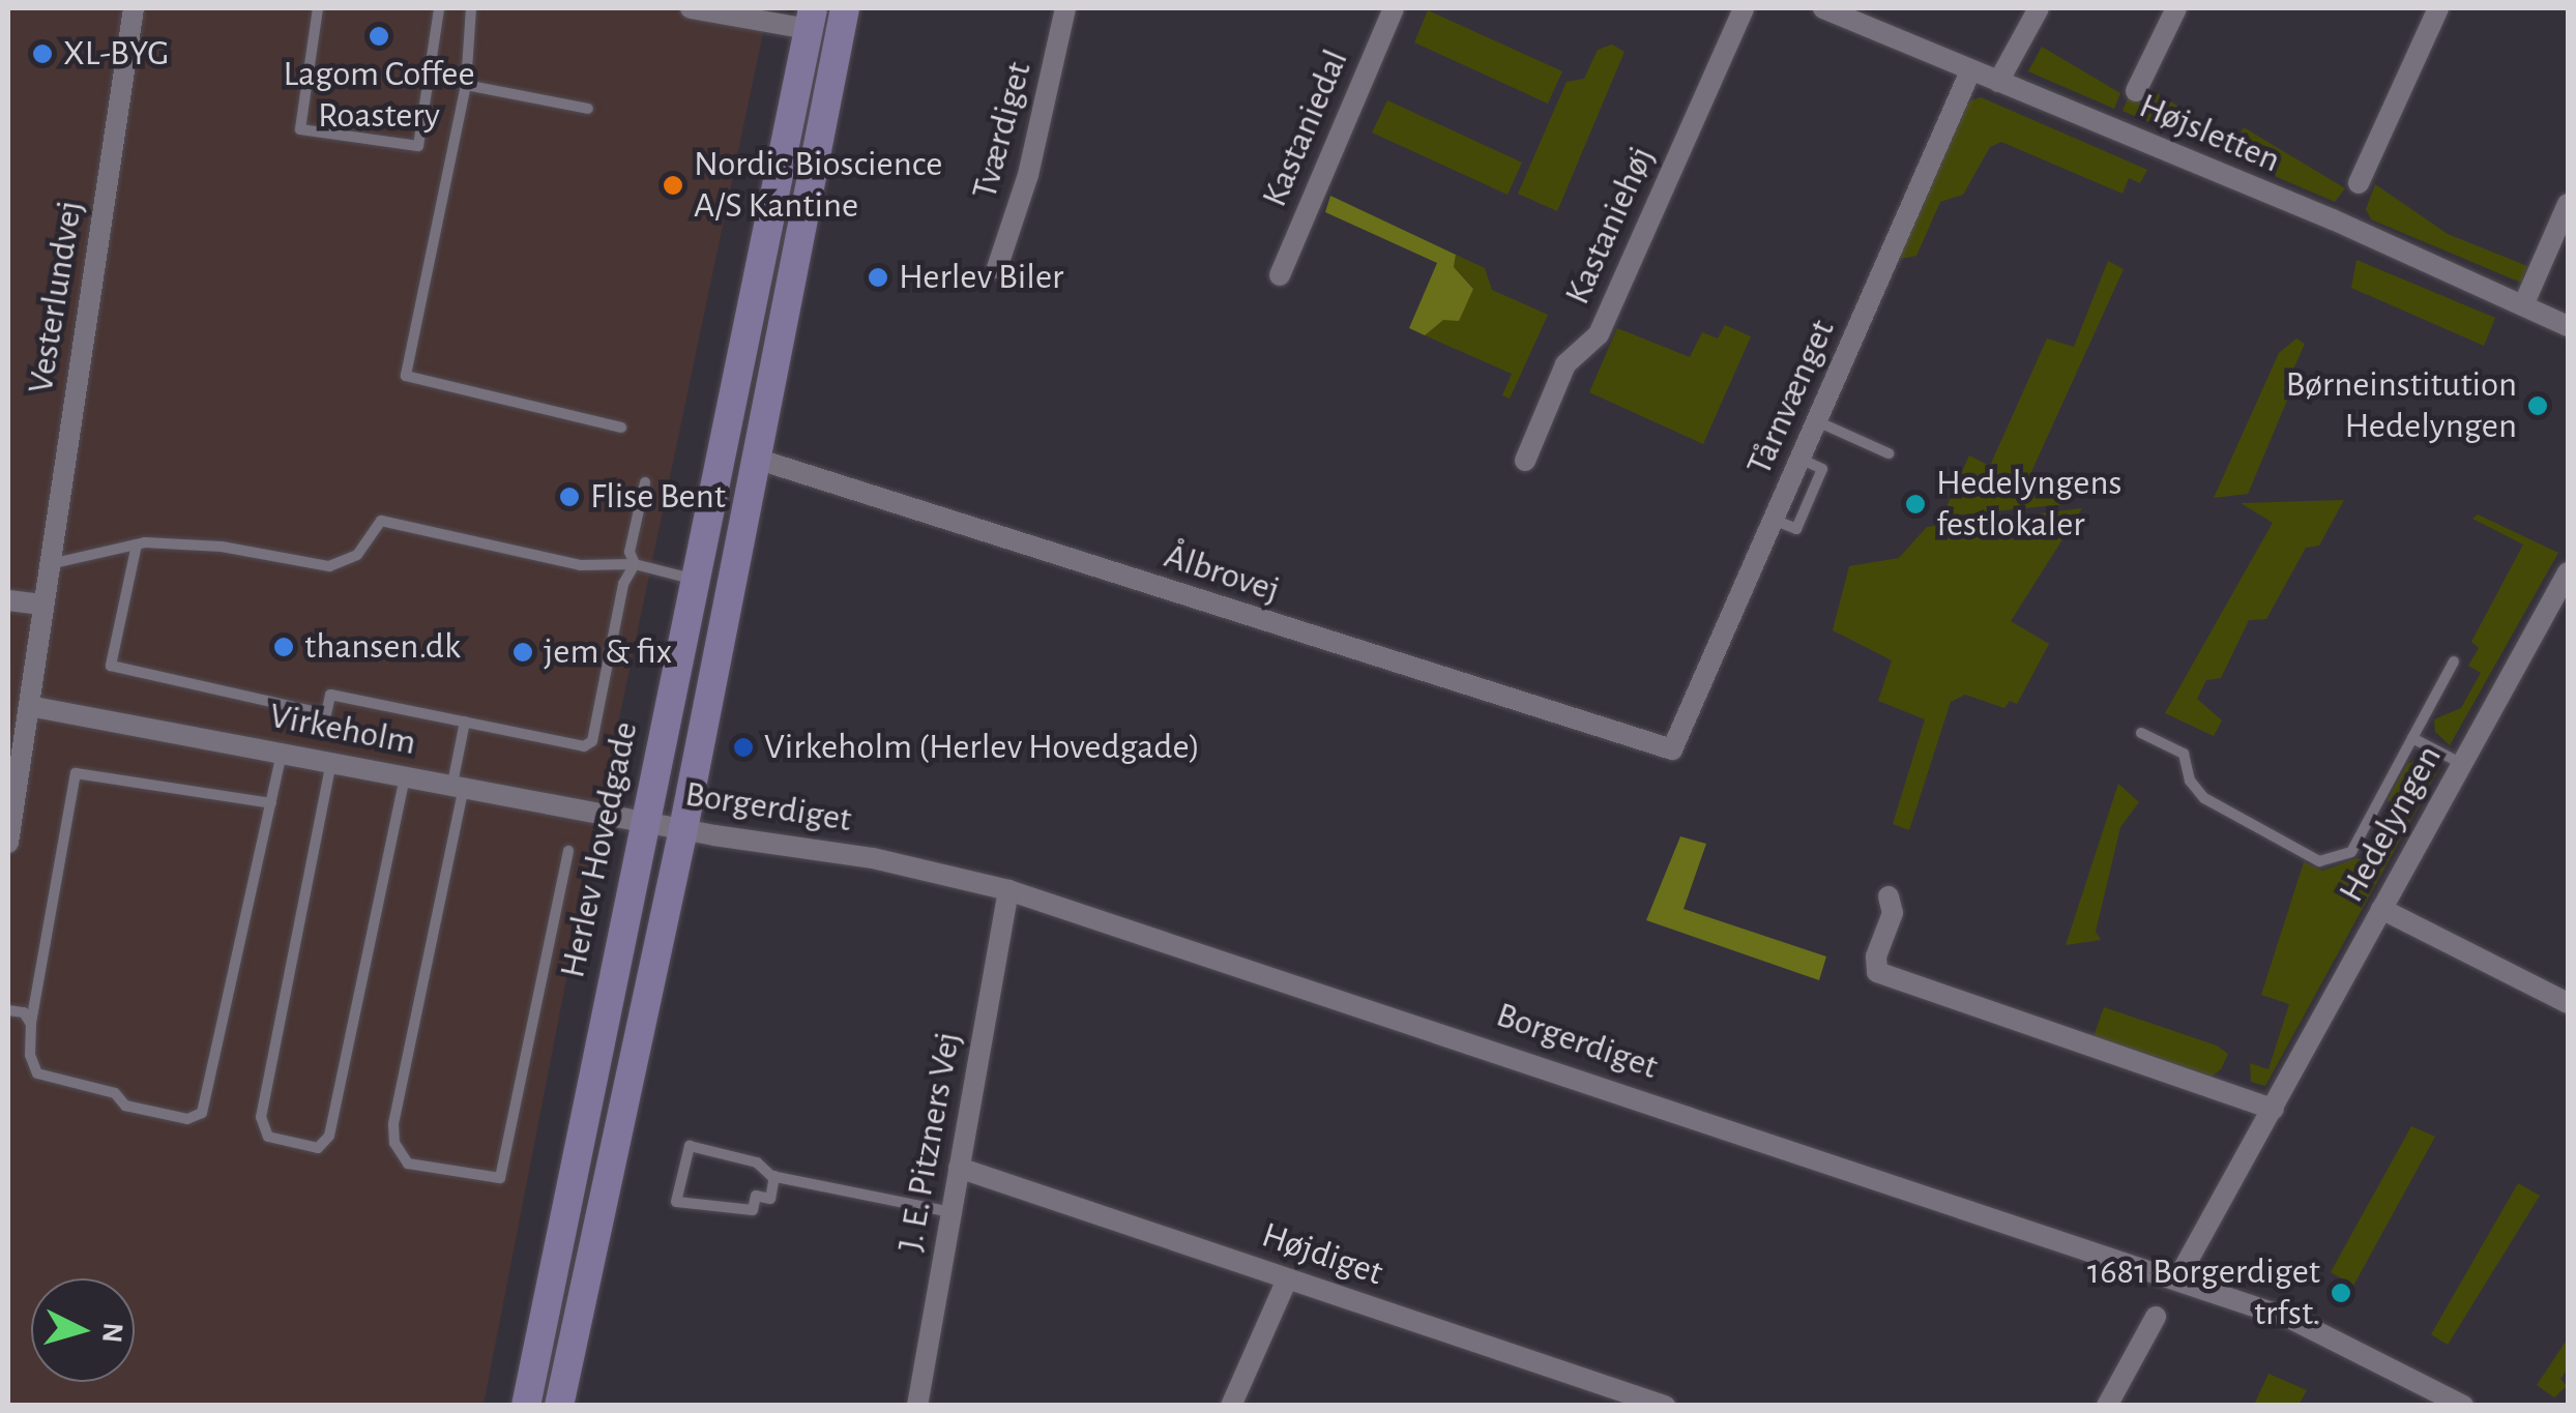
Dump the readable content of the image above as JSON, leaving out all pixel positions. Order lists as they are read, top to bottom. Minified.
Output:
{"streets":{"main road":["Herlev Hovedgade"],"street":["Kastaniedal","Tværdiget","Højsletten","Kastaniehøj","Vesterlundvej","Tårnvænget","Ålbrovej","Virkeholm","Borgerdiget","Hedelyngen","J. E. Pitzners Vej","Højdiget"]},"crossings":[["Højsletten","Tårnvænget"],["Vesterlundvej","Virkeholm"],["Tårnvænget","Ålbrovej"],["Virkeholm","Borgerdiget"],["Virkeholm","Herlev Hovedgade"],["Borgerdiget","Hedelyngen"],["Borgerdiget","Herlev Hovedgade"],["Borgerdiget","J. E. Pitzners Vej"],["J. E. Pitzners Vej","Højdiget"]],"places":["Lagom Coffee Roastery","XL-BYG","Nordic Bioscience A/S Kantine","Herlev Biler","Børneinstitution Hedelyngen","Flise Bent","Hedelyngens festlokaler","thansen.dk","jem & fix","Virkeholm (Herlev Hovedgade)","1681 Borgerdiget trfst."],"north":"right"}
